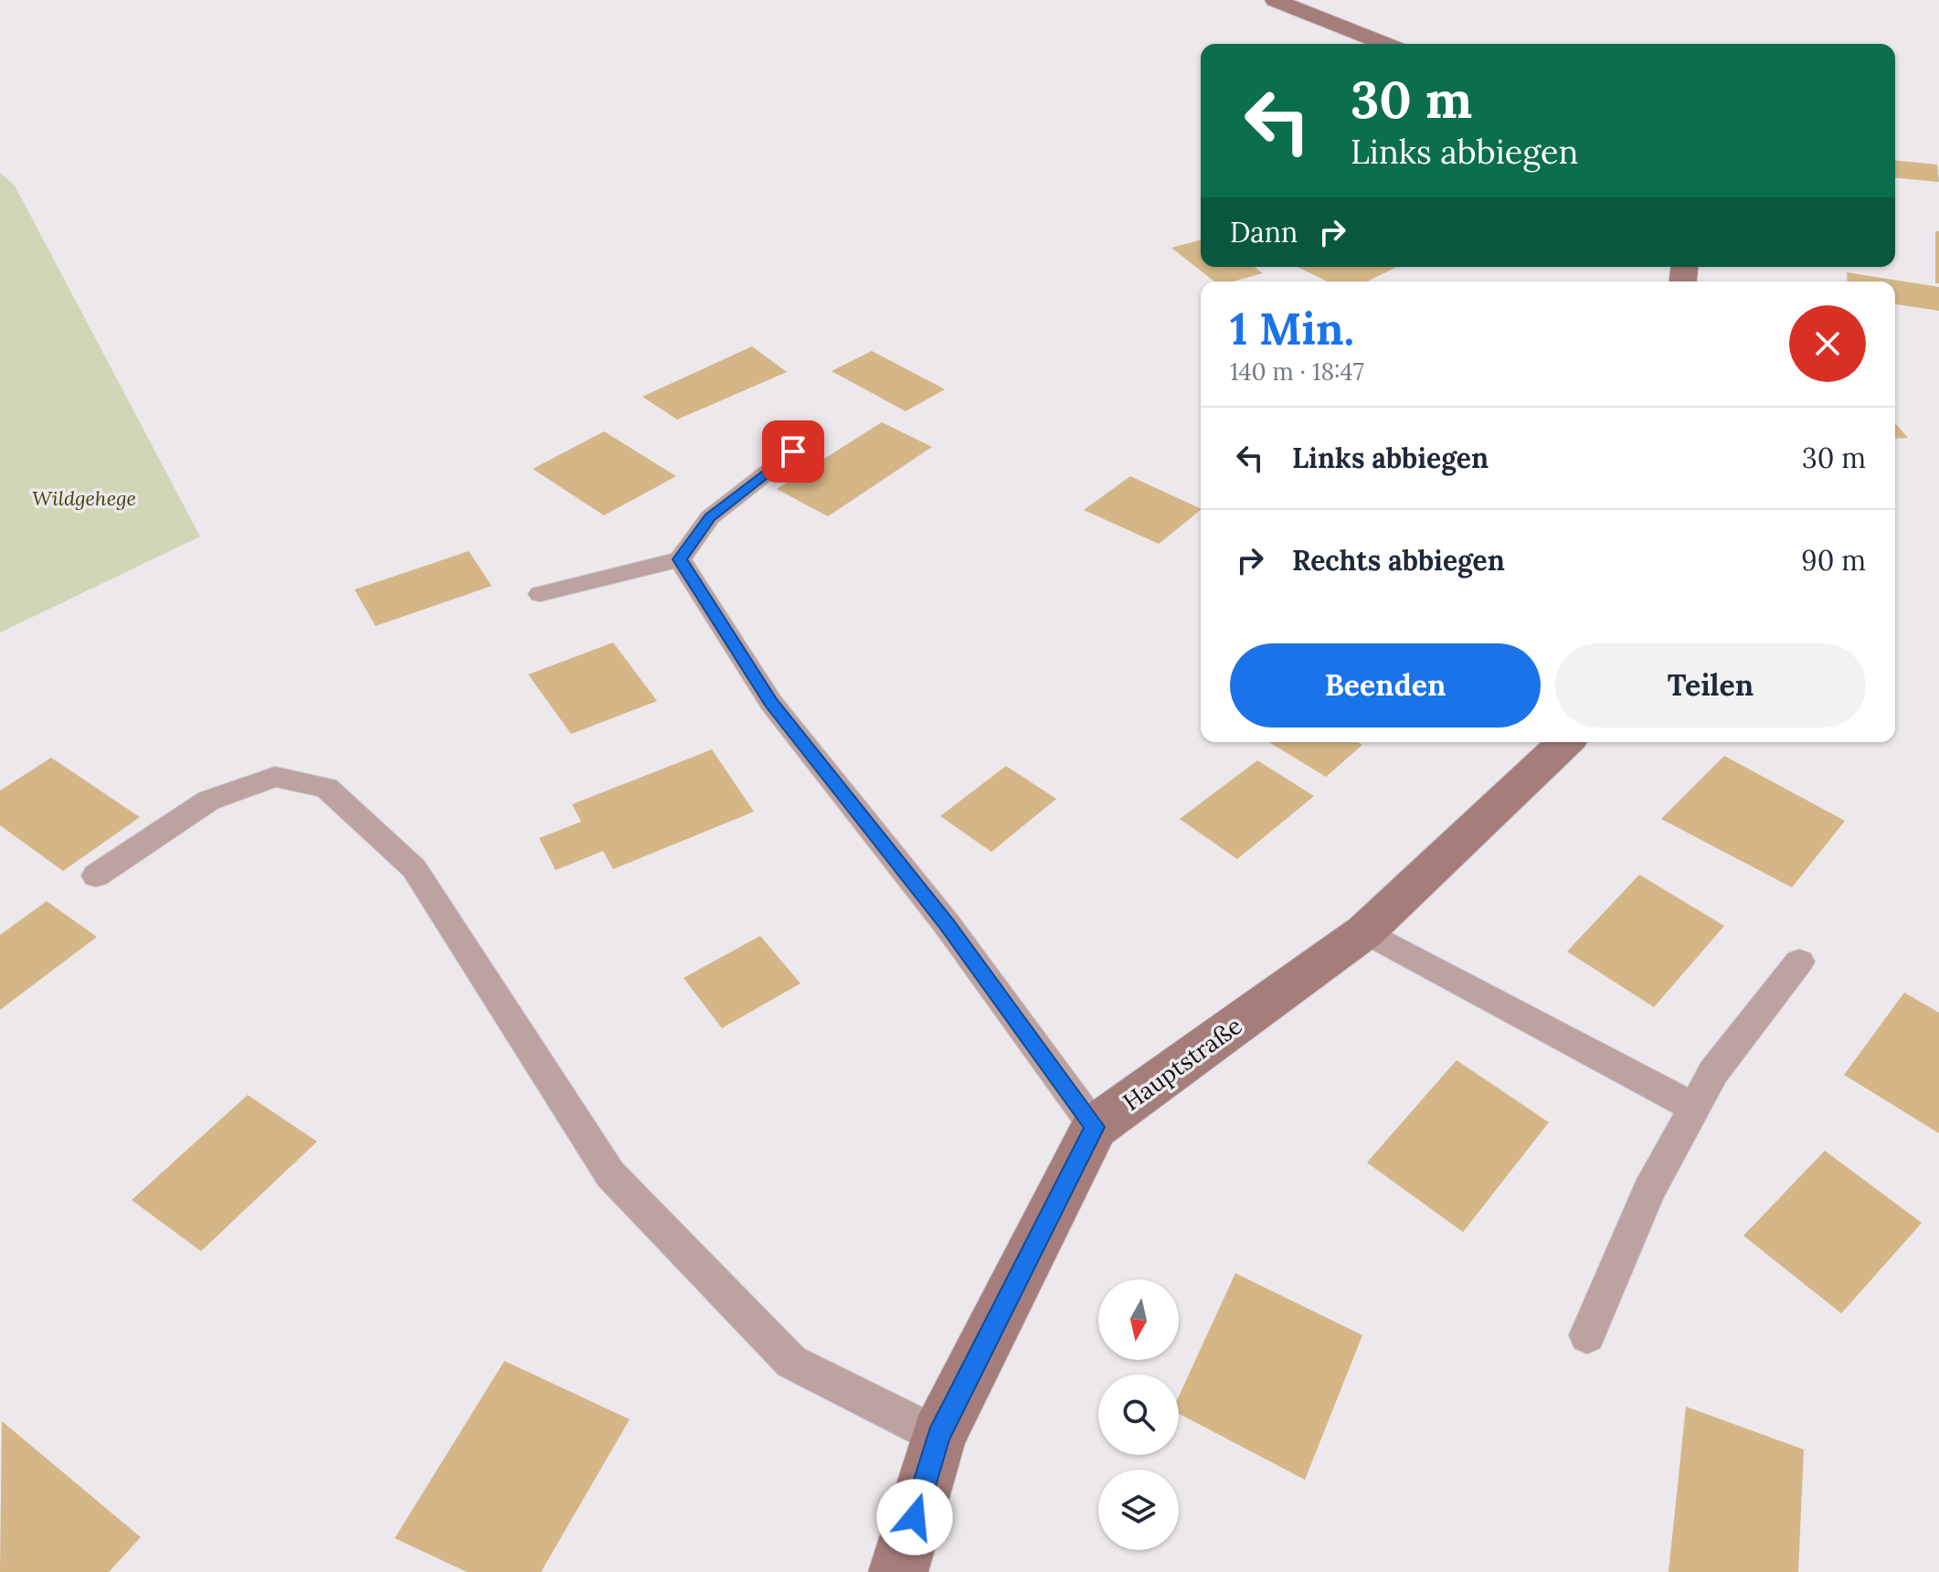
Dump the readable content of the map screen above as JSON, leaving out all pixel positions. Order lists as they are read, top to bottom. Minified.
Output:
{"streets":{"street":["Hauptstraße"]},"parks":["Wildgehege"],"north":"bottom","page":{"turn":["30 m","Links abbiegen"],"then":"Dann","heading":["1 Min.","140 m · 18:47"],"list":[{"name":"Links abbiegen","value":"30 m"},{"name":"Rechts abbiegen","value":"90 m"}],"buttons":["Beenden","Teilen"]}}
